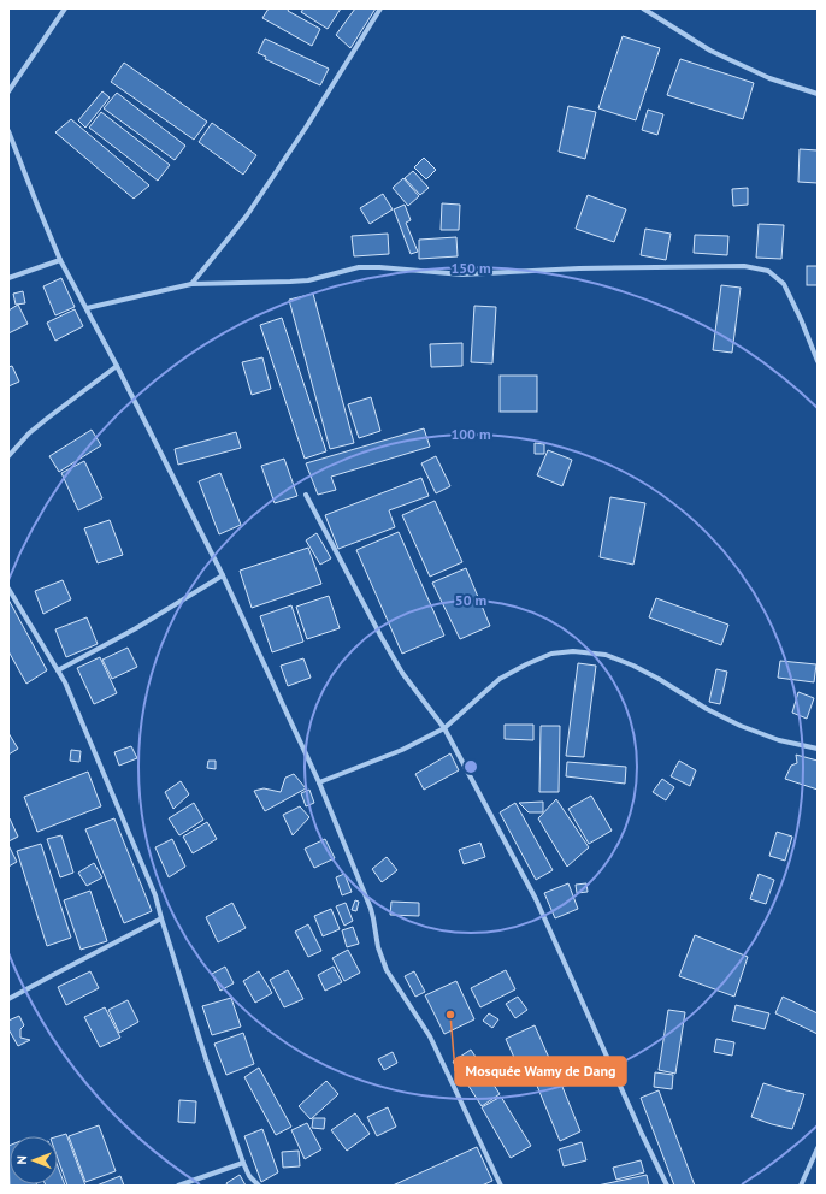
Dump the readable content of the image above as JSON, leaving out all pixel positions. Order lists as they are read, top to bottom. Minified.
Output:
{"places":["Mosquée Wamy de Dang"],"north":"left","rings":["150 m","100 m","50 m"]}
